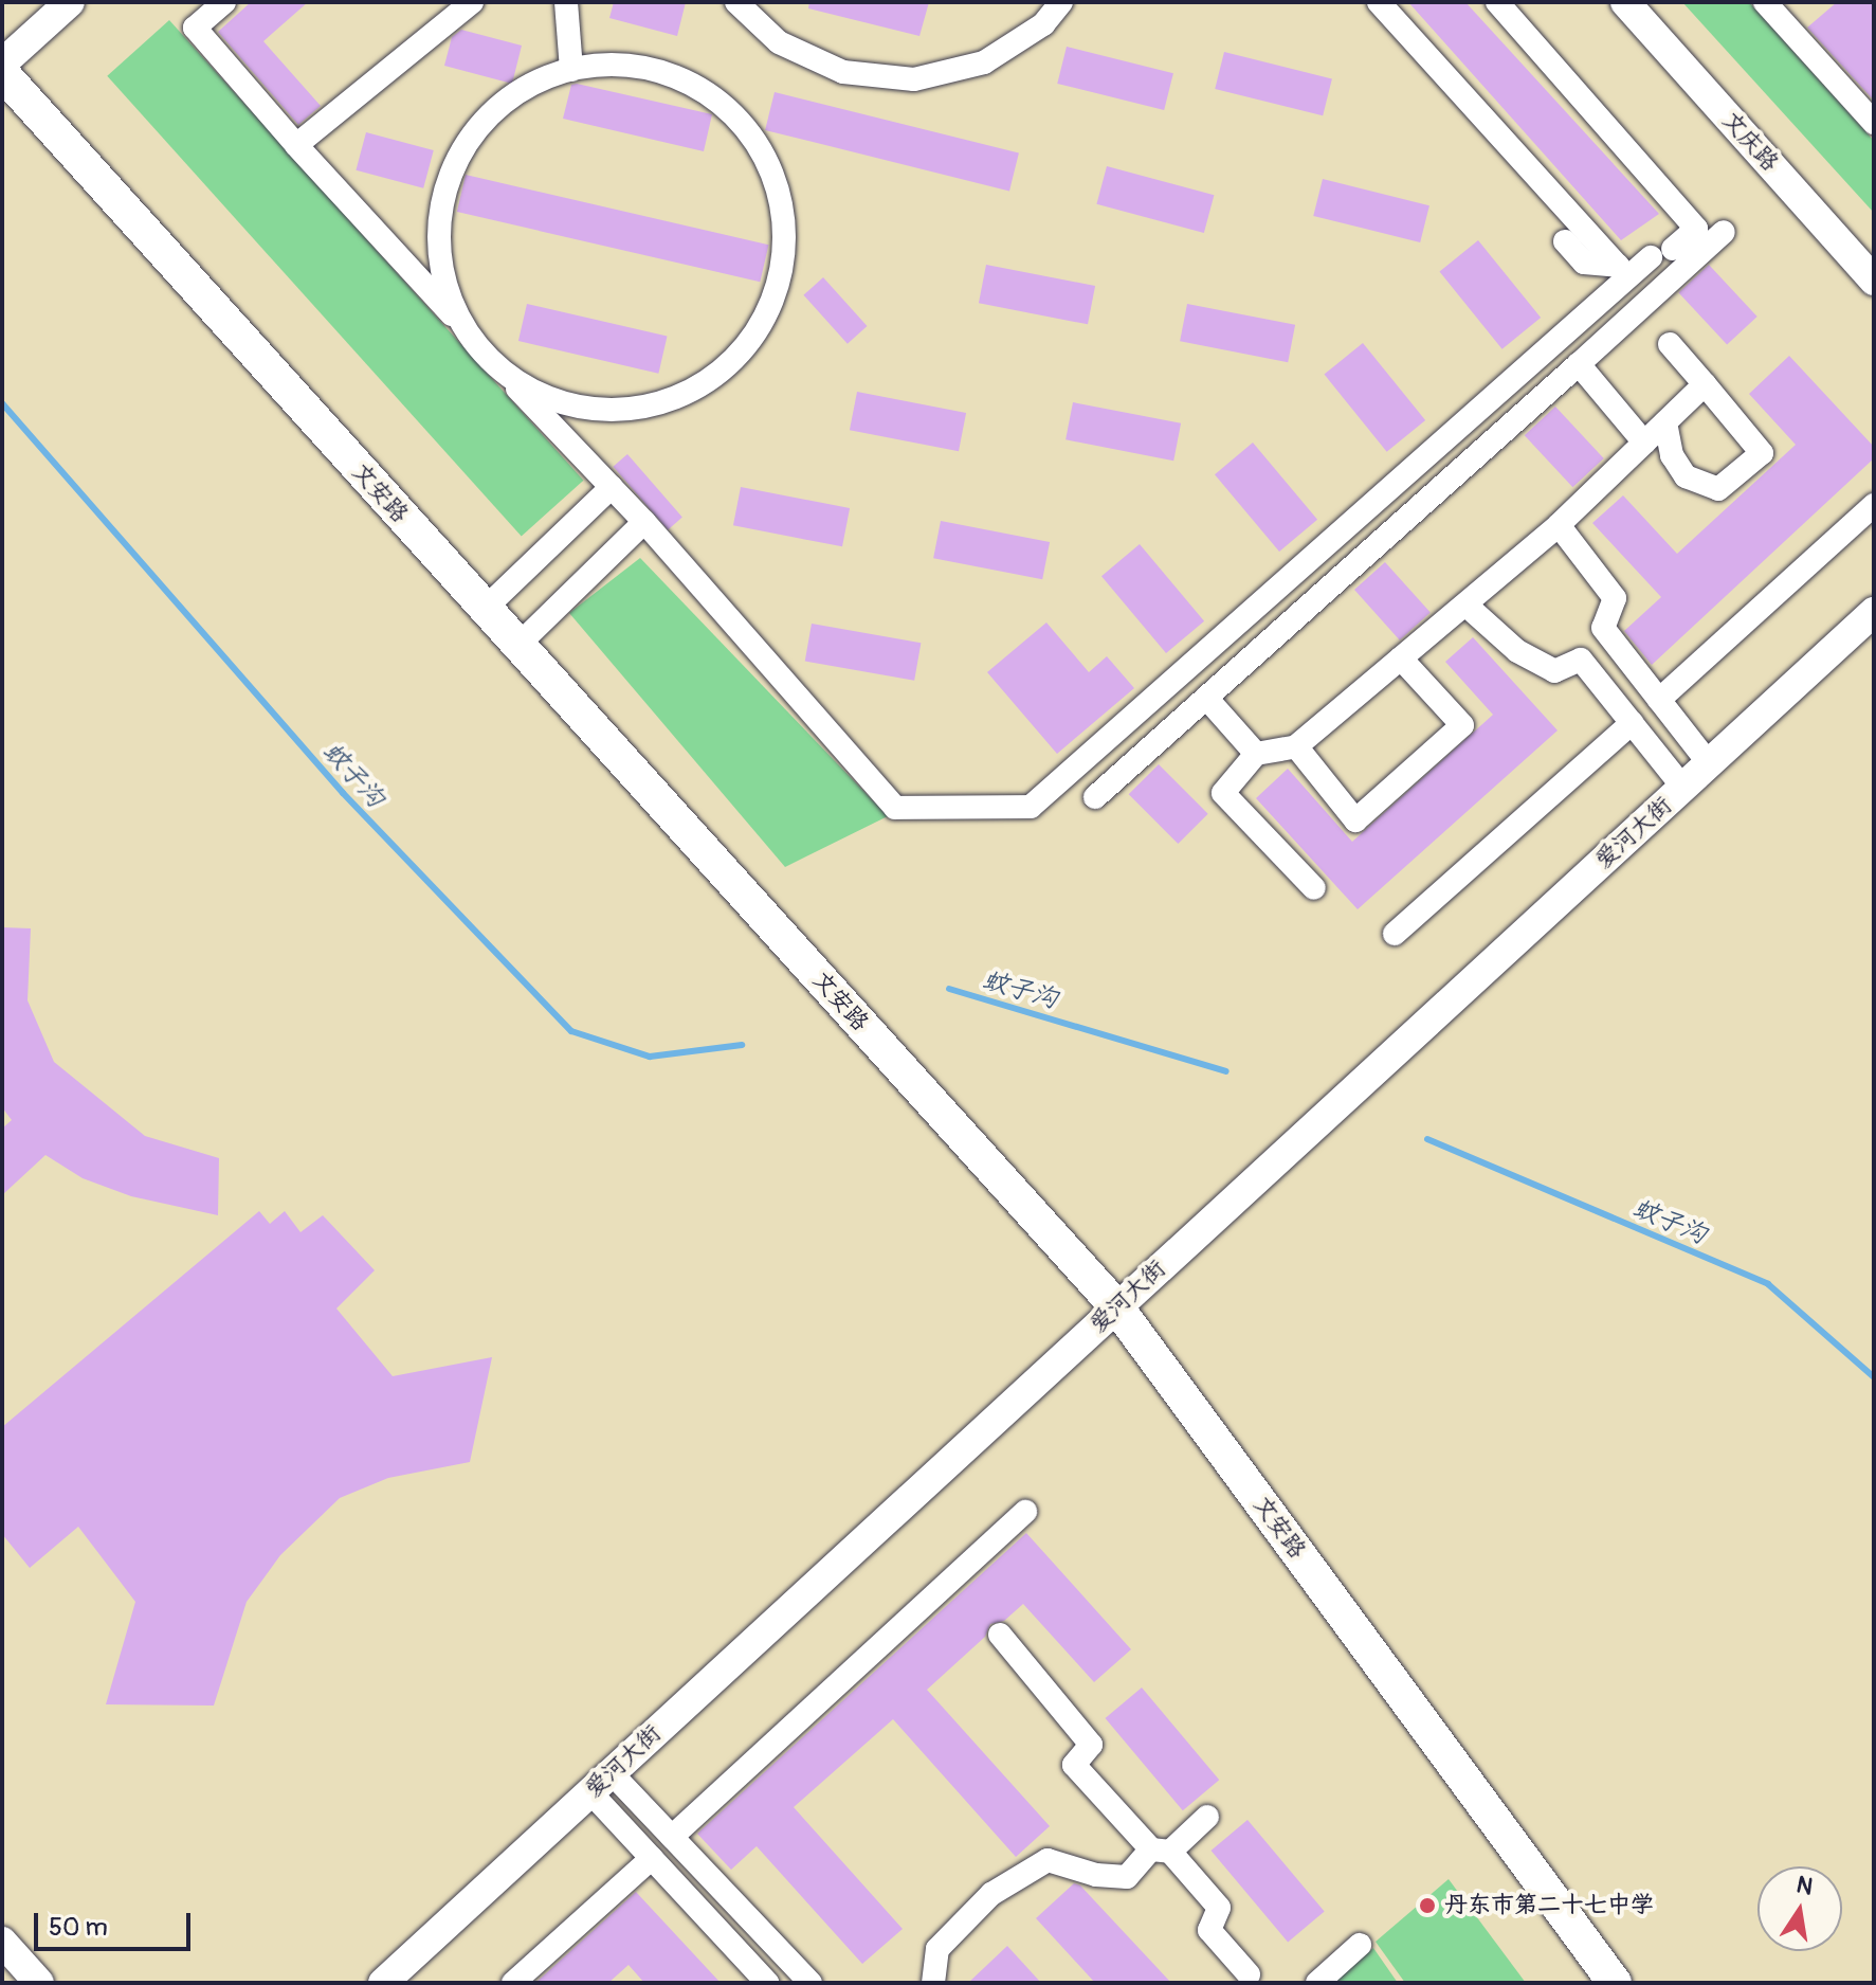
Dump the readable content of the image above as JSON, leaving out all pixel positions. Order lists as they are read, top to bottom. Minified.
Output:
{"streets":{"main road":["文安路"],"street":["文庆路","爱河大街"]},"crossings":[["文安路","爱河大街"]],"water":["蚊子沟"],"places":["丹东市第二十七中学"],"scale_bar":"50 m","north":"top"}
